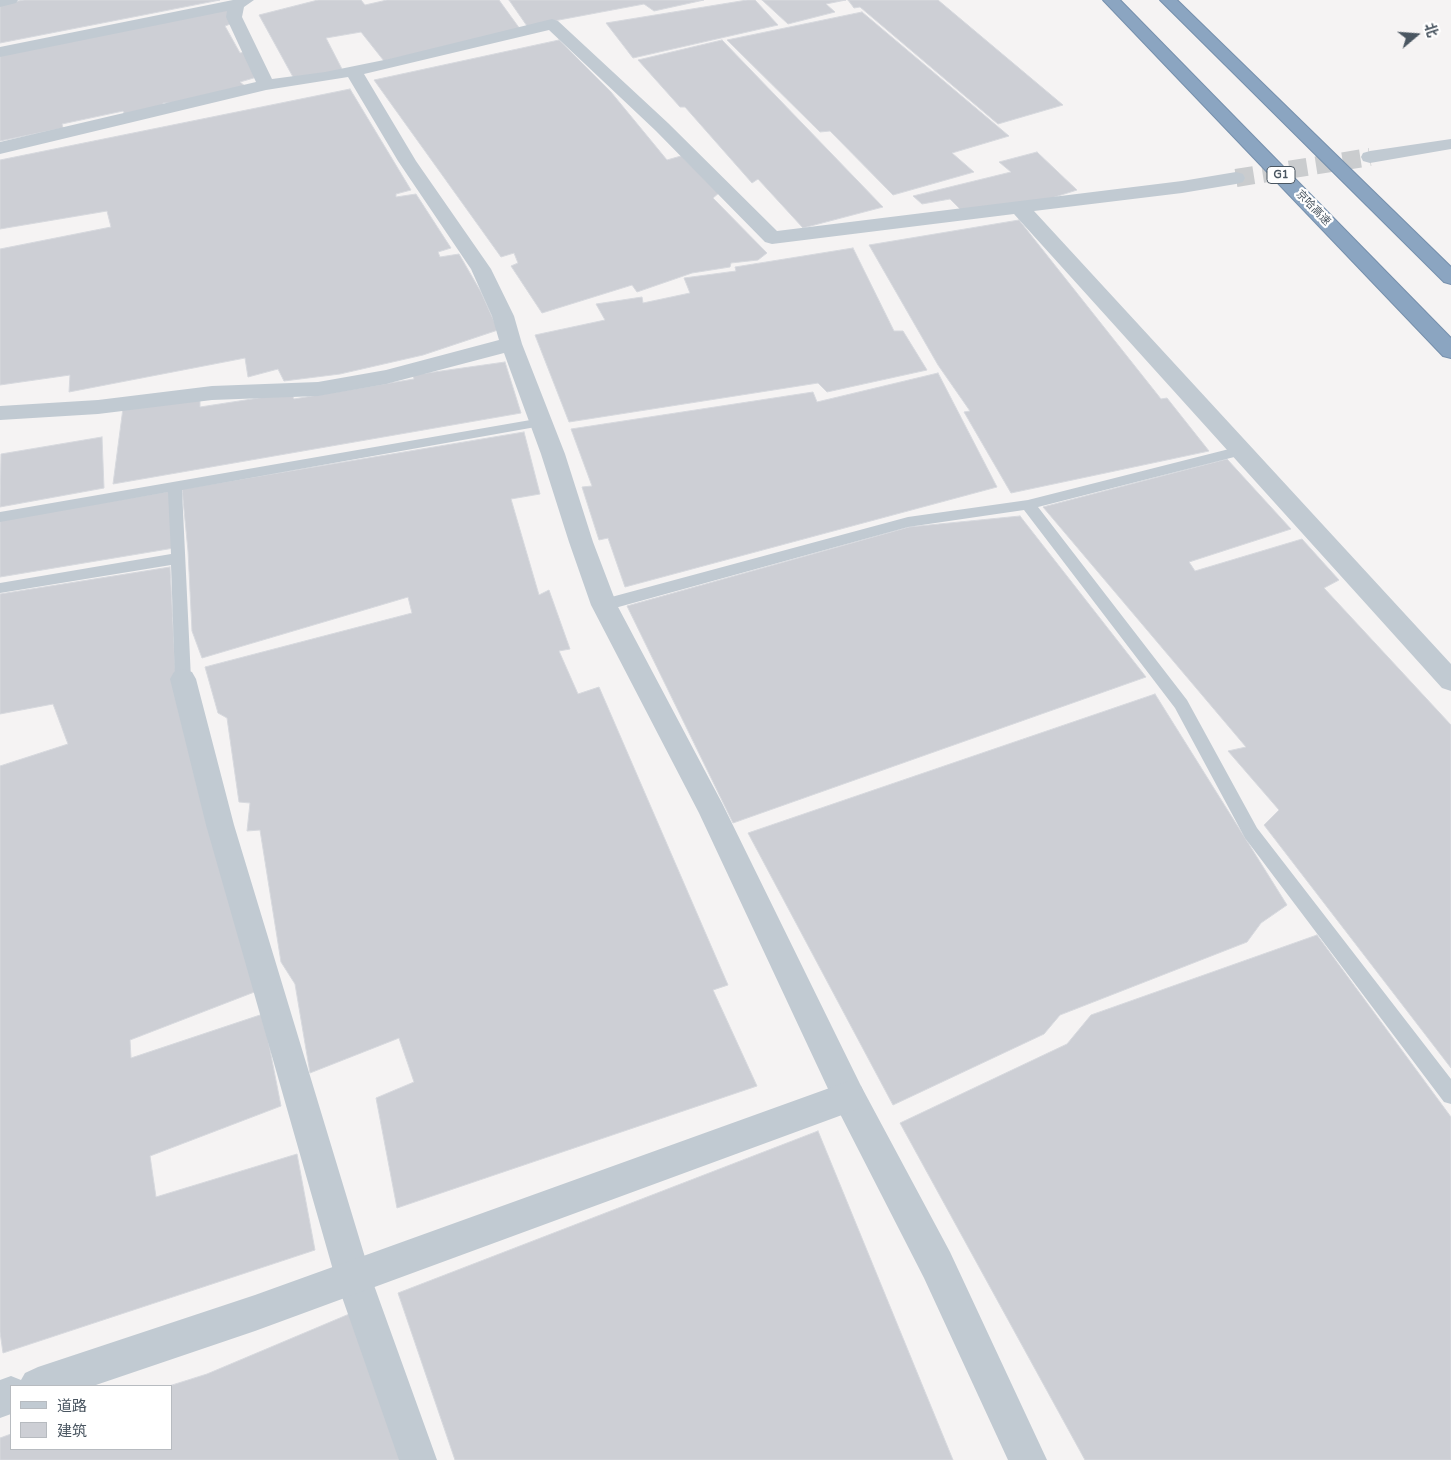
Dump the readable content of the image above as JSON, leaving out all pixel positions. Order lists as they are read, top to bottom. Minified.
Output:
{"streets":{"highway":["G1","京哈高速"]},"legend":["道路","建筑"],"north":"right"}
